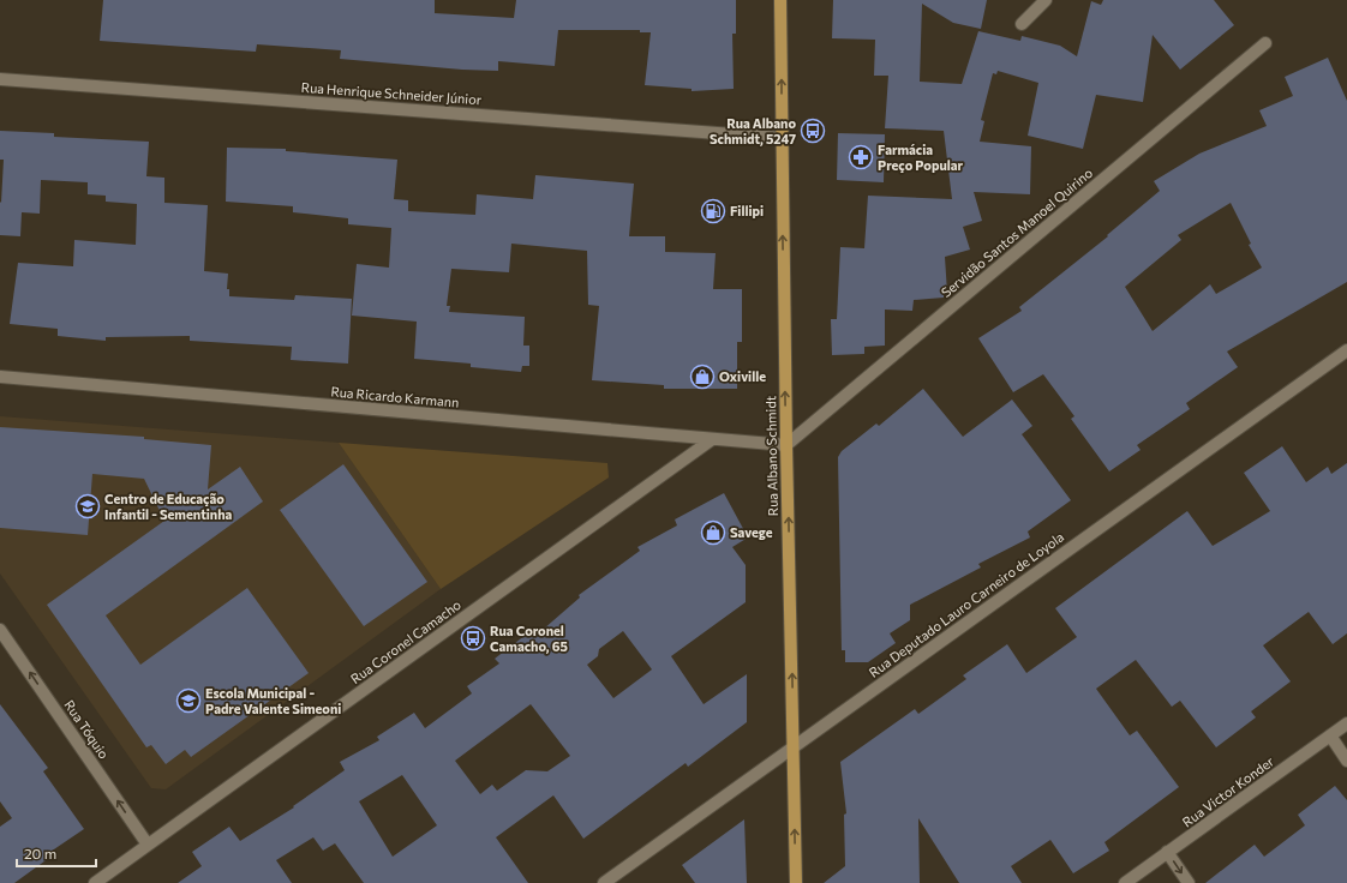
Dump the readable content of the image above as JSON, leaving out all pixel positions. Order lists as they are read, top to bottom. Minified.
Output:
{"streets":{"main road":["Rua Albano Schmidt"],"street":["Rua Henrique Schneider Júnior","Servidão Santos Manoel Quirino","Rua Ricardo Karmann","Rua Deputado Lauro Carneiro de Loyola","Rua Coronel Camacho","Rua Tóquio","Rua Victor Konder"]},"crossings":[["Rua Henrique Schneider Júnior","Rua Albano Schmidt"],["Servidão Santos Manoel Quirino","Rua Ricardo Karmann"],["Servidão Santos Manoel Quirino","Rua Albano Schmidt"],["Rua Ricardo Karmann","Rua Albano Schmidt"],["Rua Ricardo Karmann","Rua Coronel Camacho"],["Rua Albano Schmidt","Rua Deputado Lauro Carneiro de Loyola"],["Rua Coronel Camacho","Rua Tóquio"]],"one_way":["Rua Albano Schmidt","Rua Tóquio"],"places":{"bus stop":["Rua Albano Schmidt, 5247","Rua Coronel Camacho, 65"],"pharmacy":["Farmácia Preço Popular"],"fuel station":["Fillipi"],"shop":["Oxiville","Savege"],"school or university":["Centro de Educação Infantil - Sementinha","Escola Municipal - Padre Valente Simeoni"]},"scale_bar":"20 m"}
